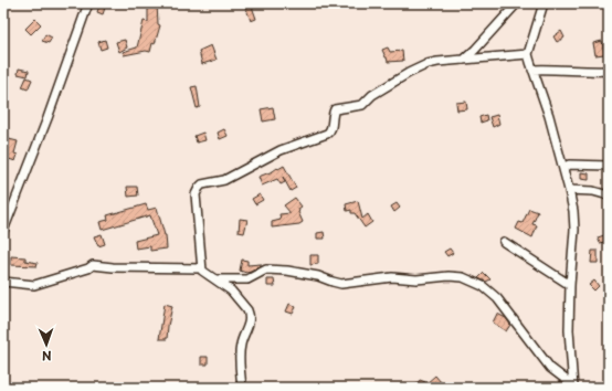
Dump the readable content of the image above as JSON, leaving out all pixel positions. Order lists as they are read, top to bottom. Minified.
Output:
{"north":"bottom"}
